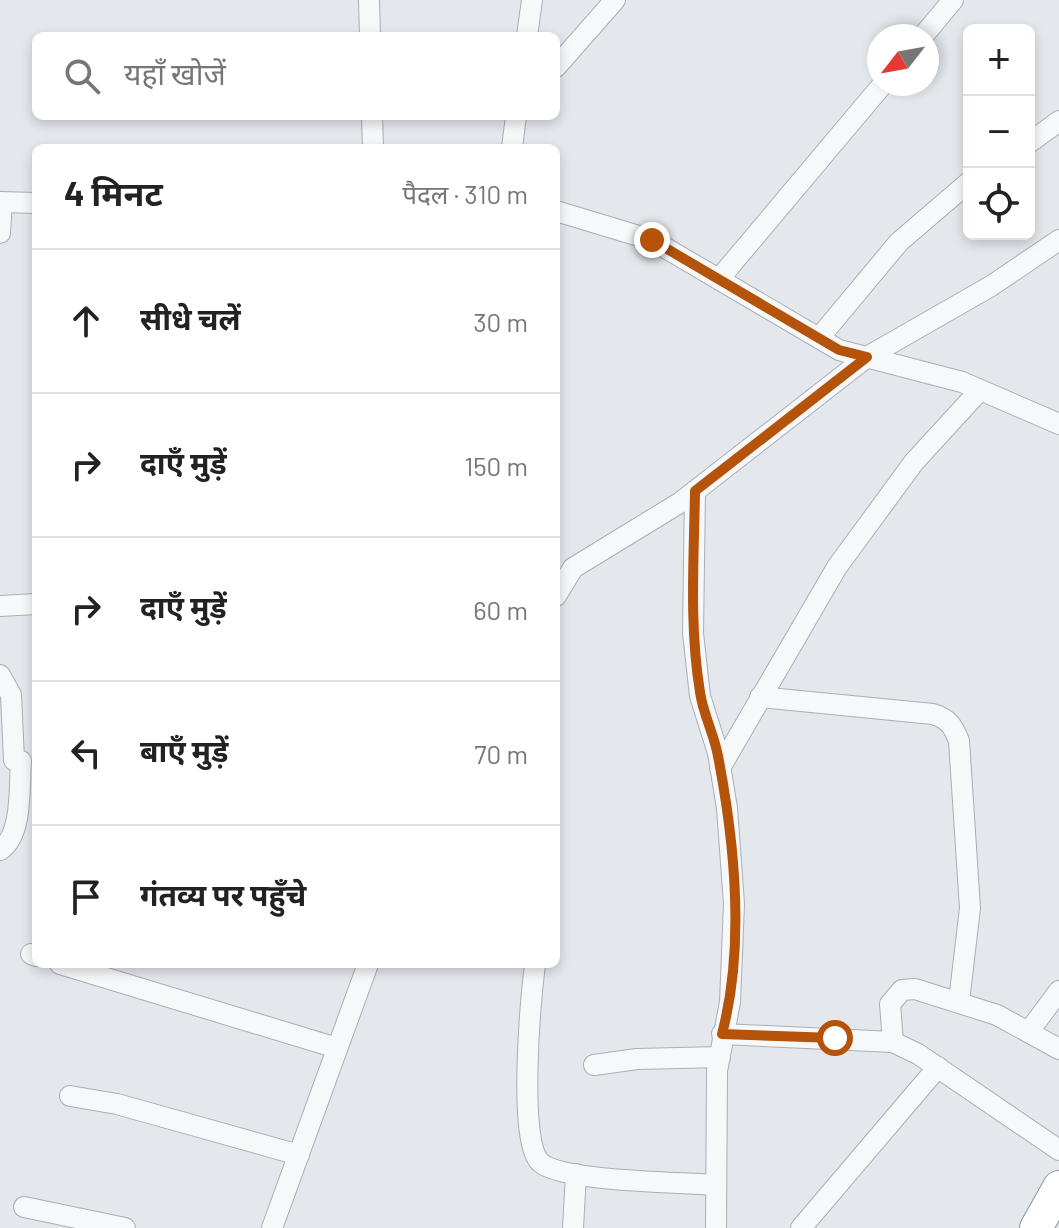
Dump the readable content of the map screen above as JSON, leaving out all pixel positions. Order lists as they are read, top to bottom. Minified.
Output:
{"north":"bottom left","page":{"map_buttons":["+","−"],"search":"यहाँ खोजें","heading":["4 मिनट","पैदल · 310 m"],"list":[["सीधे चलें","30 m"],["दाएँ मुड़ें","150 m"],["दाएँ मुड़ें","60 m"],["बाएँ मुड़ें","70 m"],"गंतव्य पर पहुँचे"]}}
